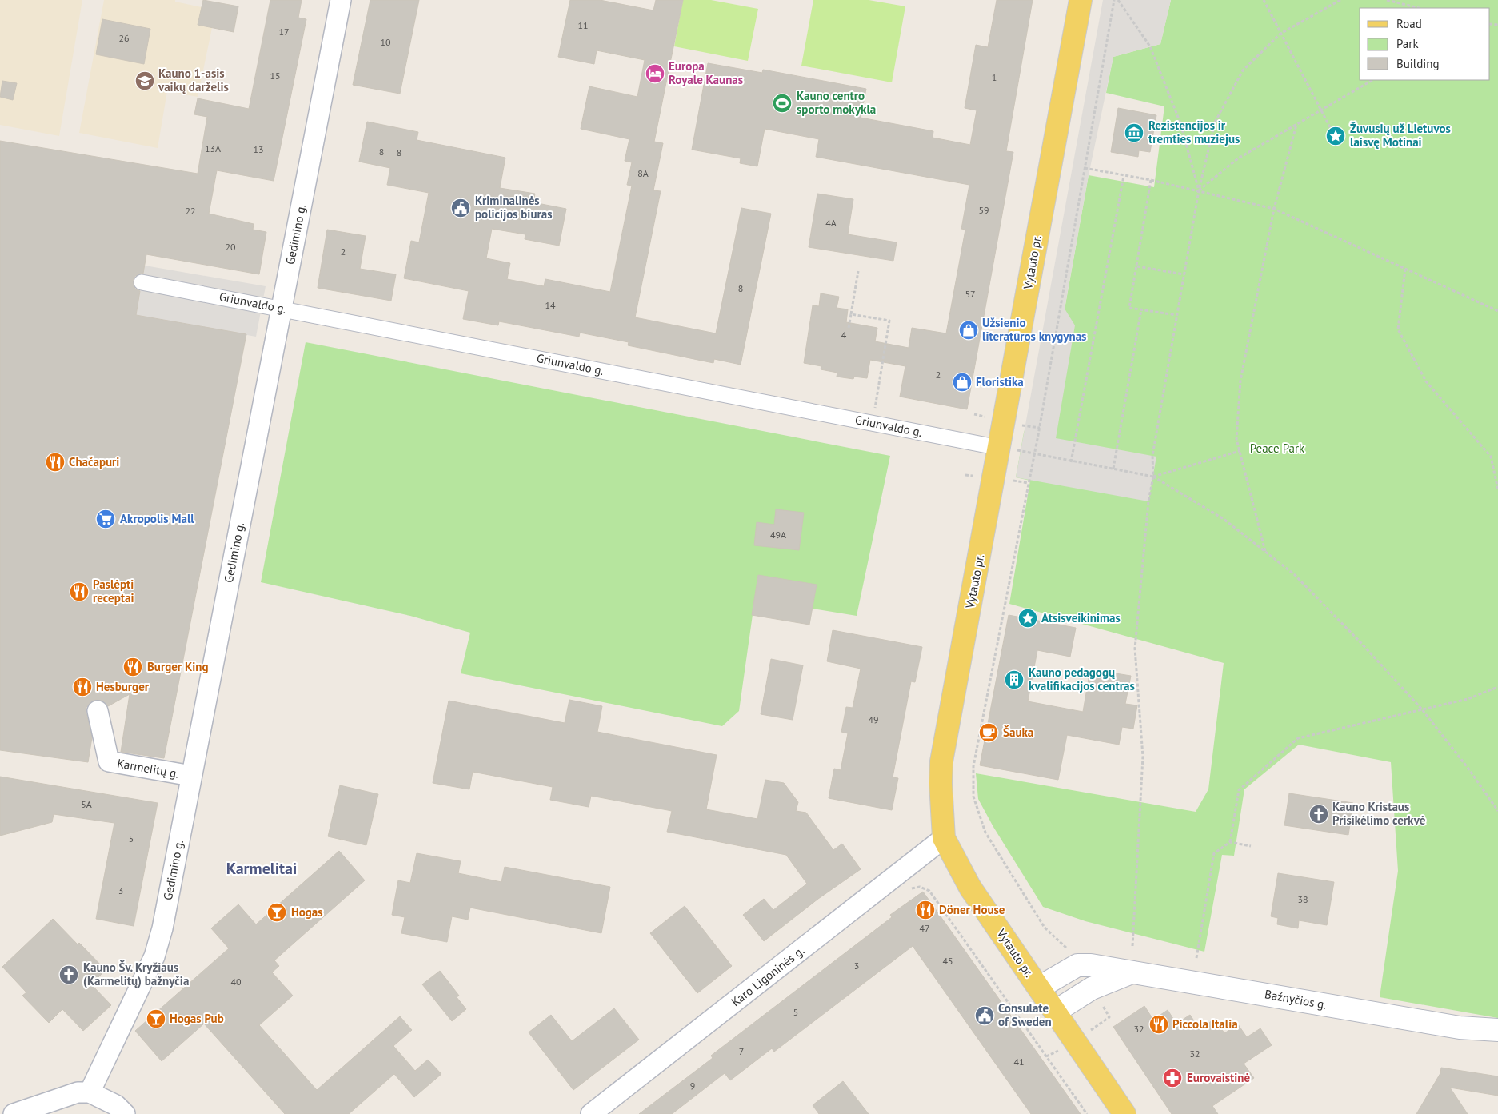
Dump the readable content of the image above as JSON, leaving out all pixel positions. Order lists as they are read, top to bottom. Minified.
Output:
{"streets":{"main road":["Vytauto pr."],"street":["Gedimino g.","Griunvaldo g.","Karmelitų g.","Karo Ligoninės g.","Bažnyčios g."]},"crossings":[["Gedimino g.","Griunvaldo g."],["Gedimino g.","Karmelitų g."],["Vytauto pr.","Griunvaldo g."],["Vytauto pr.","Karo Ligoninės g."],["Vytauto pr.","Bažnyčios g."]],"districts":["Karmelitai"],"parks":["Peace Park"],"places":{"hotel":["Europa Royale Kaunas"],"school or university":["Kauno 1-asis vaikų darželis"],"sports":["Kauno centro sporto mokykla"],"museum":["Rezistencijos ir tremties muziejus"],"place":["Žuvusių už Lietuvos laisvę Motinai","Atsisveikinimas"],"public building":["Kriminalinės policijos biuras","Consulate of Sweden"],"shop":["Užsienio literatūros knygynas","Floristika"],"restaurant":["Chačapuri","Paslėpti receptai","Burger King","Hesburger","Döner House","Piccola Italia"],"supermarket":["Akropolis Mall"],"building":["Kauno pedagogų kvalifikacijos centras"],"cafe":["Šauka"],"church":["Kauno Kristaus Prisikėlimo cerkvė","Kauno Šv. Kryžiaus (Karmelitų) bažnyčia"],"bar":["Hogas","Hogas Pub"],"pharmacy":["Eurovaistinė"]},"house_numbers":["11","17","26","10","15","1","13A","13","8","8","8A","59","22","4A","20","2","8","57","14","4","2","49A","49","5A","5","3","38","47","45","3","40","5","32","7","32","41","9"],"legend":["Road","Park","Building"]}
